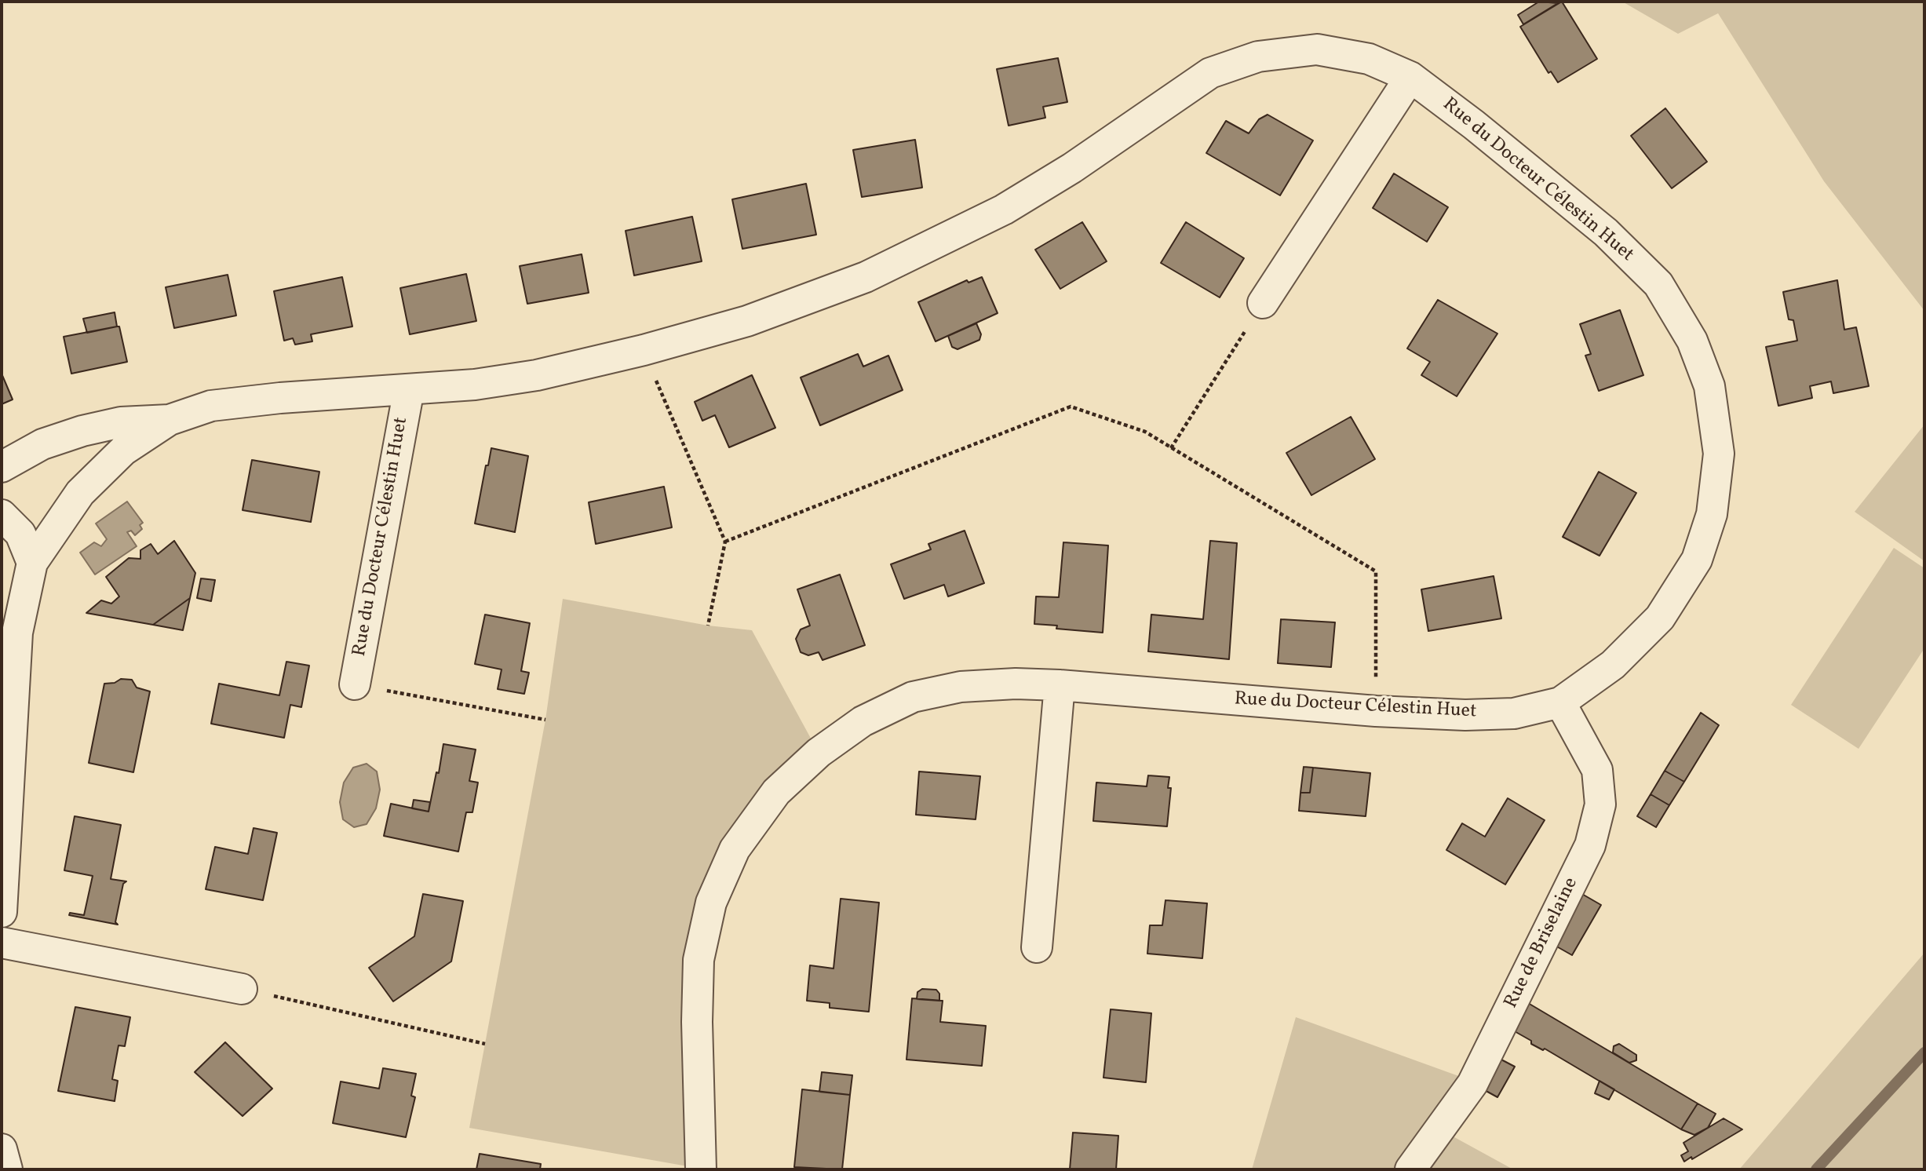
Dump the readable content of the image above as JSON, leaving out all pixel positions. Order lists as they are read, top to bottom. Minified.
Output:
{"streets":{"street":["Rue du Docteur Célestin Huet","Rue de Briselaine"]},"crossings":[["Rue du Docteur Célestin Huet","Rue de Briselaine"]]}
